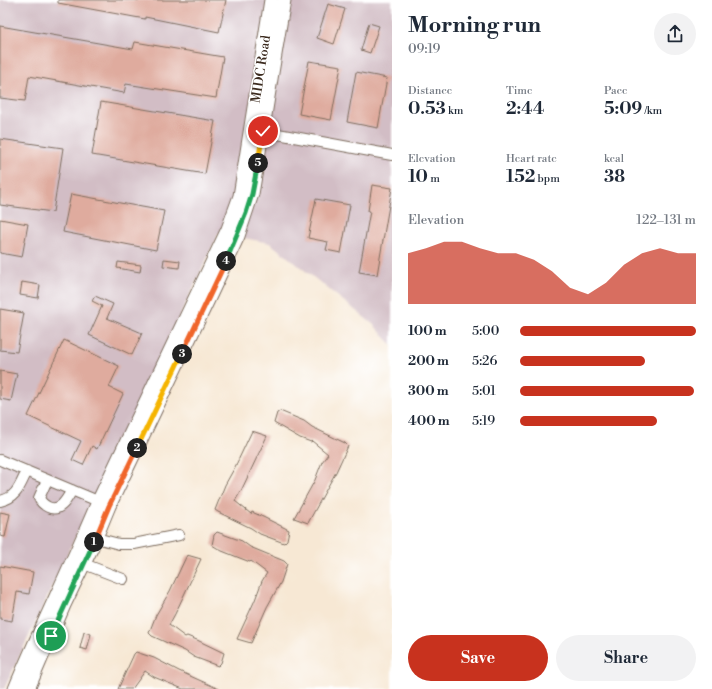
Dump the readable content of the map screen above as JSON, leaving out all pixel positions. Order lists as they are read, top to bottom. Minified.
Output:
{"streets":{"main road":["MIDC Road"]},"page":{"heading":["Morning run","09:19"],"stats":[["Distance","0.53 km"],["Time","2:44"],["Pace","5:09 /km"],["Elevation","10 m"],["Heart rate","152 bpm"],["kcal","38"]],"pins":["5","4","3","2","1"],"chart":["Elevation","122–131 m"],"list":[{"name":"100 m","note":"5:00"},{"name":"200 m","note":"5:26"},{"name":"300 m","note":"5:01"},{"name":"400 m","note":"5:19"}],"buttons":["Save","Share"]}}
